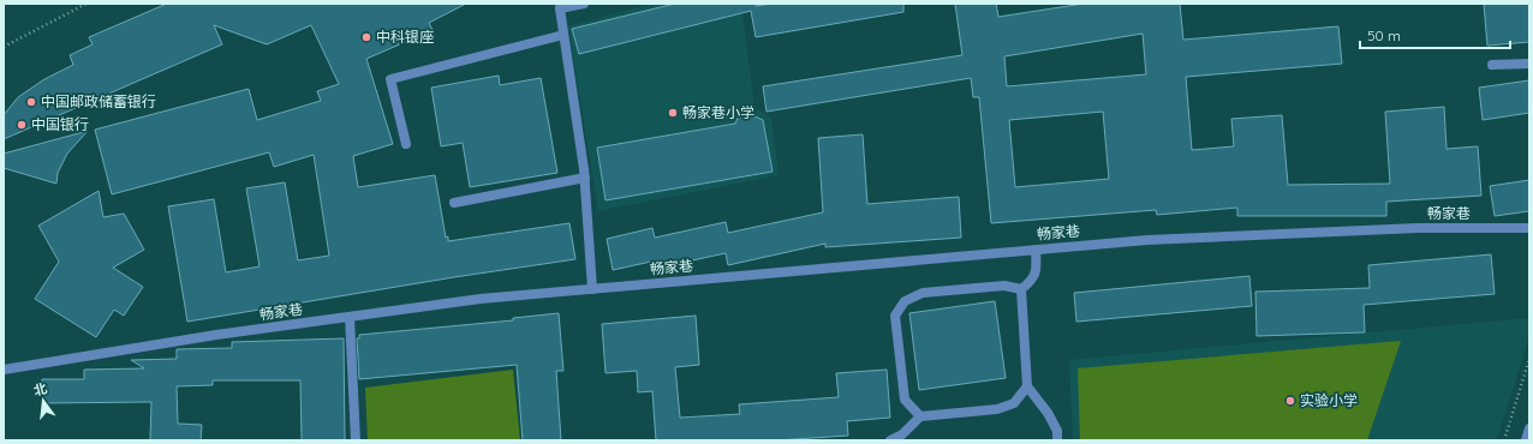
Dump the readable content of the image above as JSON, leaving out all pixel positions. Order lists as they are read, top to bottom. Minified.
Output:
{"streets":{"street":["畅家巷"]},"places":["中科银座","中国邮政储蓄银行","畅家巷小学","中国银行","实验小学"],"scale_bar":"50 m","north":"top"}
